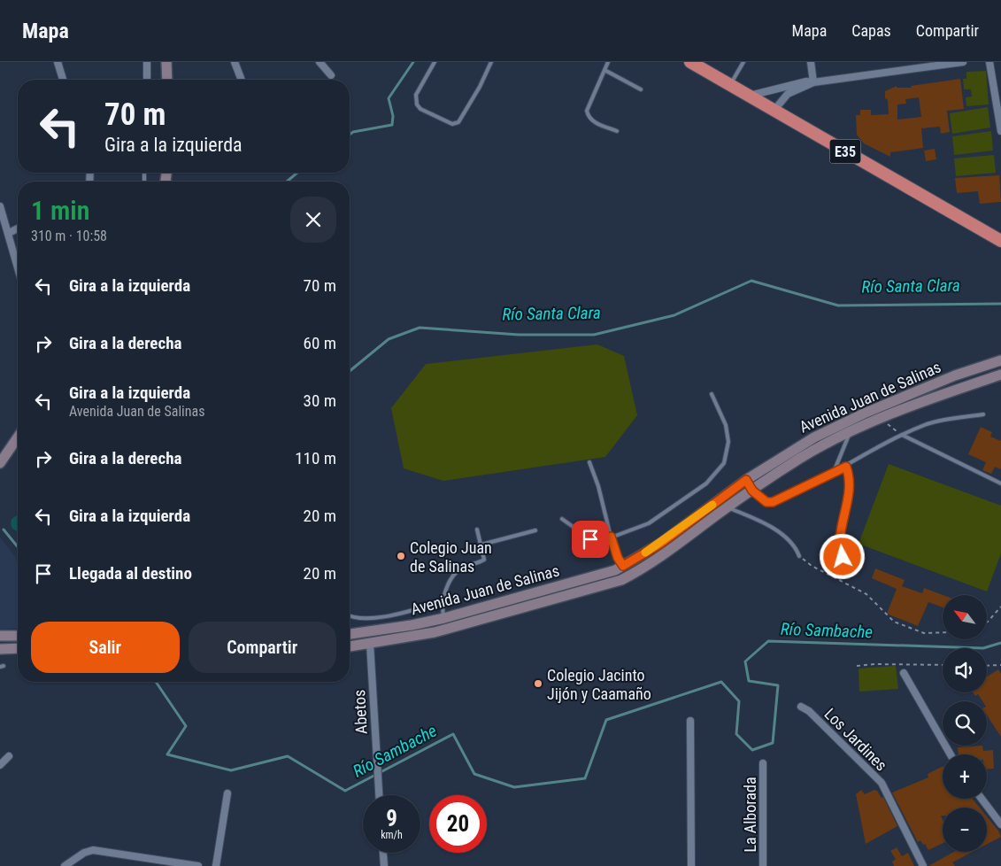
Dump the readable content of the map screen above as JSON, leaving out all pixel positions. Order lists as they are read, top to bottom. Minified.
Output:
{"streets":{"highway":["E35"],"main road":["Avenida Juan de Salinas"],"street":["Abetos","Los Jardines","La Alborada"]},"crossings":[["Avenida Juan de Salinas","Abetos"]],"water":["Río Santa Clara","Río Sambache"],"places":["Colegio Juan de Salinas","Colegio Jacinto Jijón y Caamaño"],"north":"top left","page":{"header":"Mapa","nav":["Mapa","Capas","Compartir"],"turn":["70 m","Gira a la izquierda"],"heading":["1 min","310 m · 10:58"],"list":[{"name":"Gira a la izquierda","value":"70 m"},{"name":"Gira a la derecha","value":"60 m"},{"name":"Gira a la izquierda","note":"Avenida Juan de Salinas","value":"30 m"},{"name":"Gira a la derecha","value":"110 m"},{"name":"Gira a la izquierda","value":"20 m"},{"name":"Llegada al destino","value":"20 m"}],"map_buttons":["+","−"],"buttons":["Salir","Compartir"],"speed":"9 km/h","limit":"20"}}
